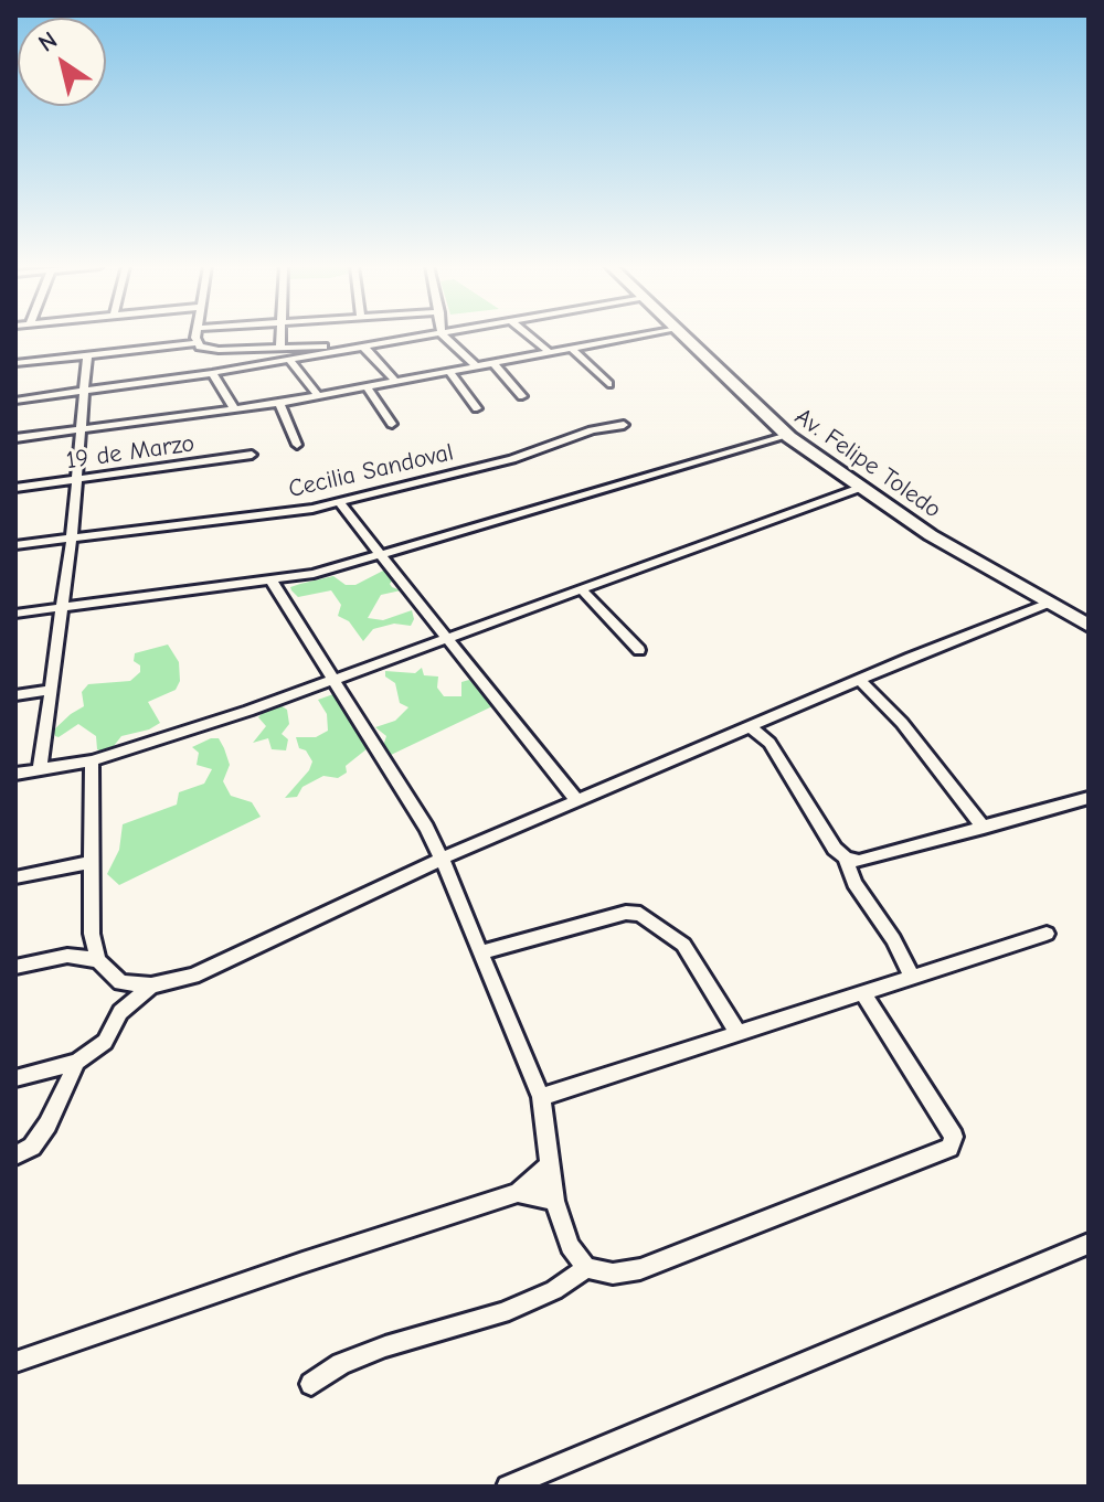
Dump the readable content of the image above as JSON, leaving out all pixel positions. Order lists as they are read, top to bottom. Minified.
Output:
{"streets":{"main road":["Av. Felipe Toledo"],"street":["19 de Marzo","Cecilia Sandoval"]},"north":"top left"}
